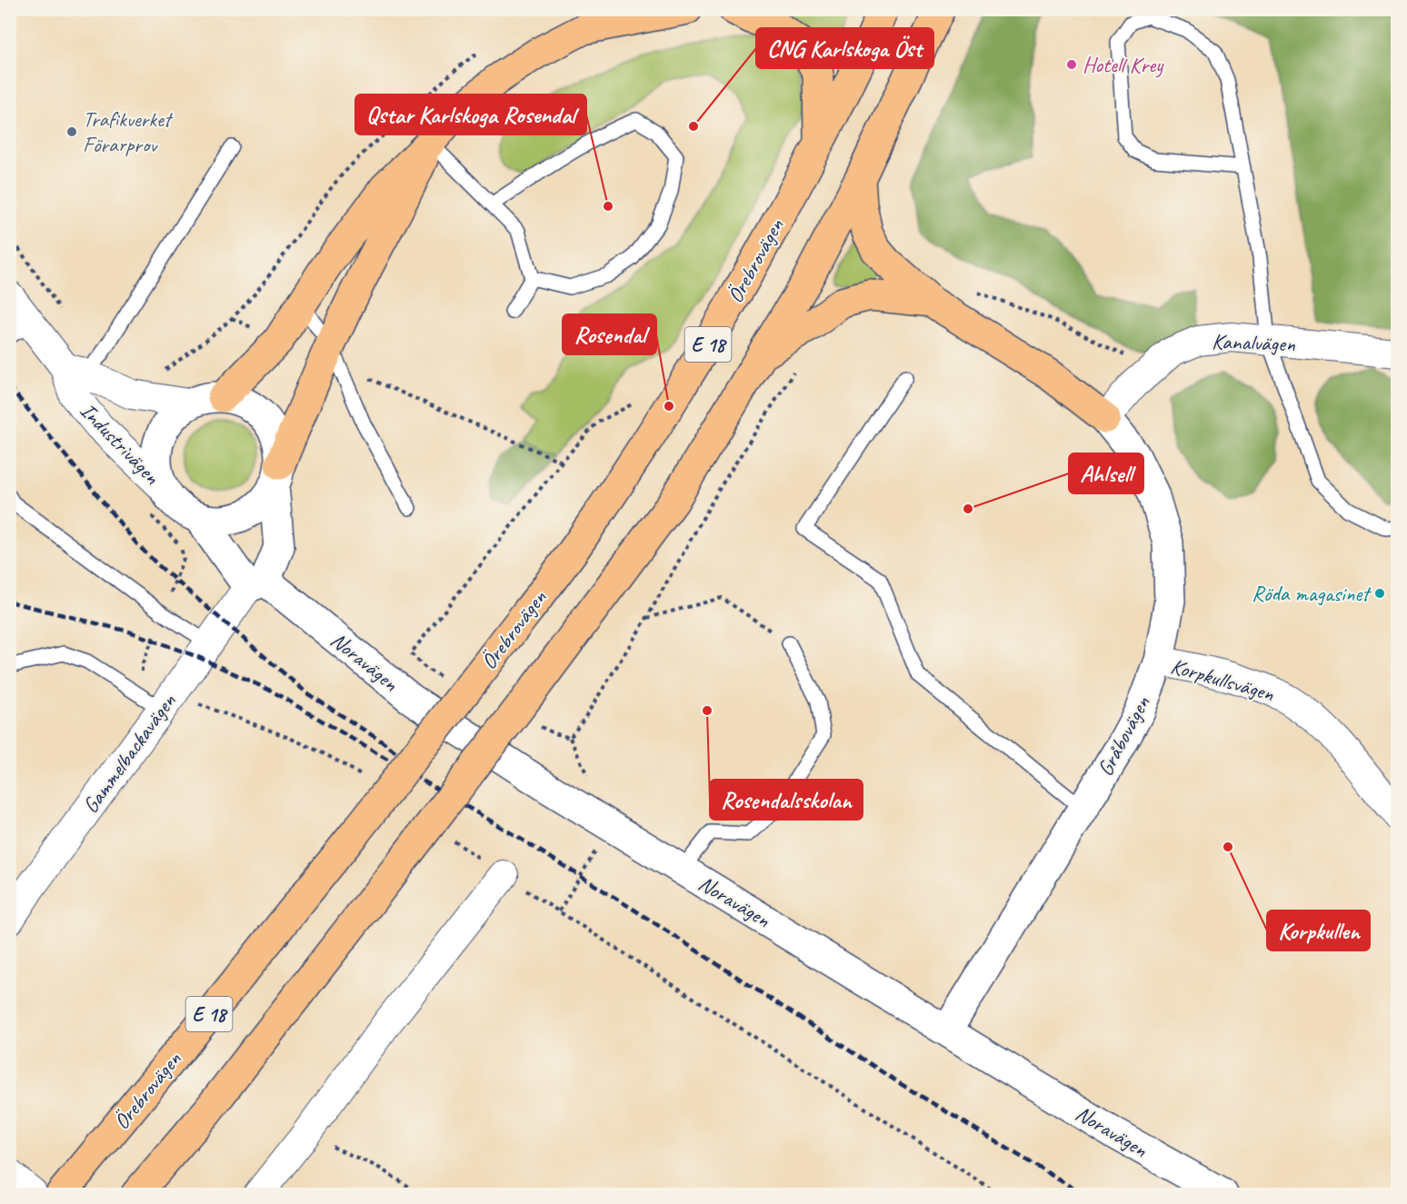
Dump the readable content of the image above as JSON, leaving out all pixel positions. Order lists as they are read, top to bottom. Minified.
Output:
{"streets":{"highway":["Örebrovägen","E 18"],"street":["Kanalvägen","Industrivägen","Noravägen","Korpkullsvägen","Gråbovägen","Gammelbackavägen"]},"crossings":[["Kanalvägen","Gråbovägen"],["Industrivägen","Noravägen"],["Noravägen","Gråbovägen"],["Noravägen","Gammelbackavägen"],["Korpkullsvägen","Gråbovägen"]],"places":["Hotell Krey","CNG Karlskoga Öst","Trafikverket Förarprov","Qstar Karlskoga Rosendal","Rosendal","Ahlsell","Röda magasinet","Rosendalsskolan","Korpkullen"]}
